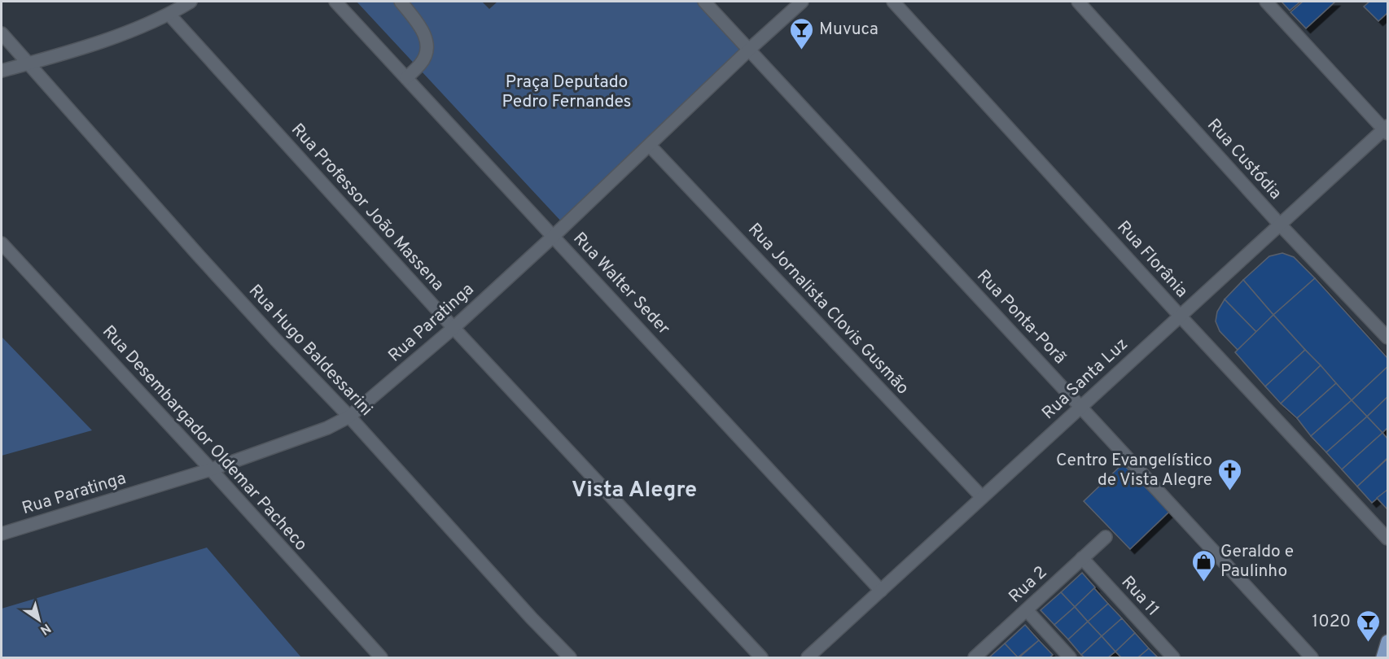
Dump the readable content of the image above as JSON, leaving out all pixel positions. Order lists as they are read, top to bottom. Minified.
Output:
{"streets":{"street":["Rua Custódia","Rua Professor João Massena","Rua Florânia","Rua Walter Seder","Rua Jornalista Clovis Gusmão","Rua Ponta-Porã","Rua Paratinga","Rua Hugo Baldessarini","Rua Santa Luz","Rua Desembargador Oldemar Pacheco","Rua 2","Rua 11"]},"crossings":[["Rua Custódia","Rua Santa Luz"],["Rua Professor João Massena","Rua Paratinga"],["Rua Florânia","Rua Santa Luz"],["Rua Walter Seder","Rua Paratinga"],["Rua Walter Seder","Rua Santa Luz"],["Rua Jornalista Clovis Gusmão","Rua Paratinga"],["Rua Jornalista Clovis Gusmão","Rua Santa Luz"],["Rua Ponta-Porã","Rua Paratinga"],["Rua Ponta-Porã","Rua Santa Luz"],["Rua Paratinga","Rua Hugo Baldessarini"],["Rua Paratinga","Rua Desembargador Oldemar Pacheco"],["Rua 2","Rua 11"]],"districts":["Vista Alegre"],"parks":["Praça Deputado Pedro Fernandes"],"places":{"bar":["Muvuca","1020"],"church":["Centro Evangelístico de Vista Alegre"],"shop":["Geraldo e Paulinho"]},"north":"bottom right"}
